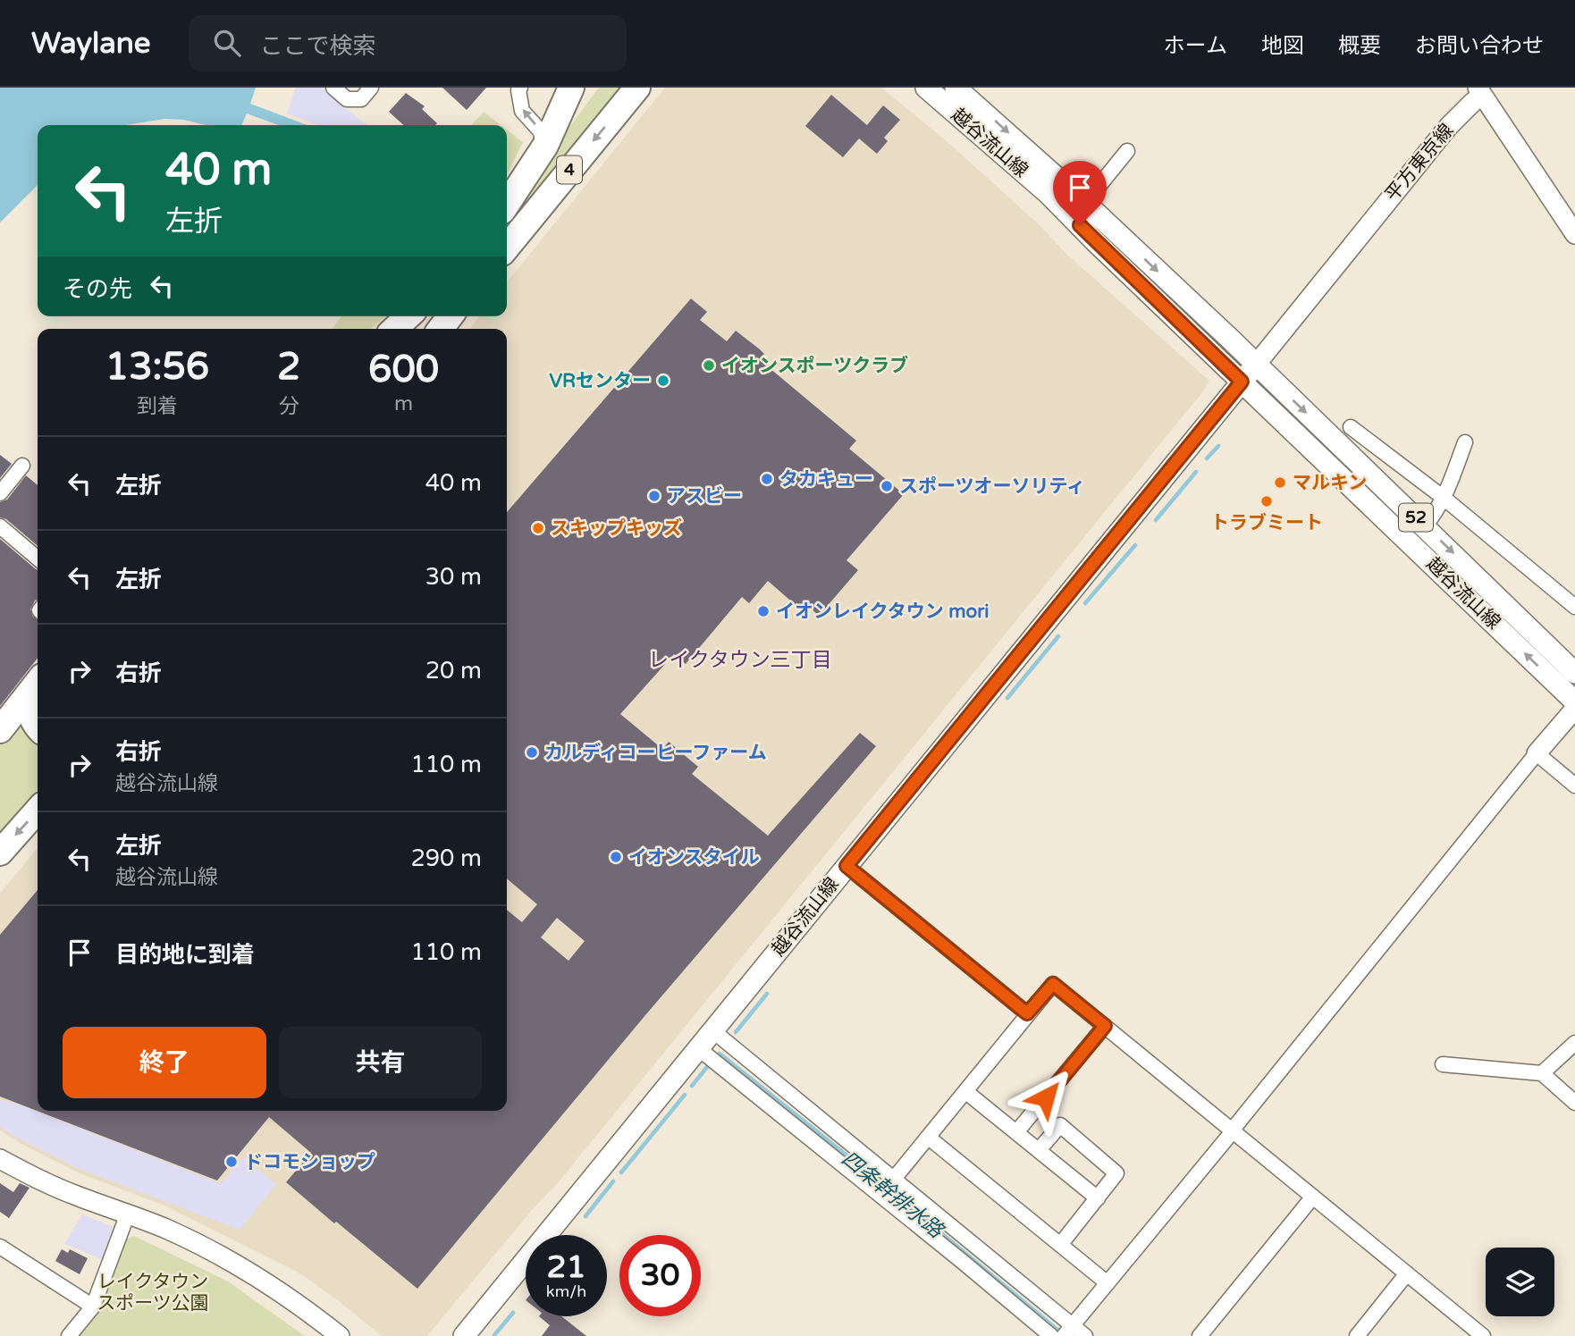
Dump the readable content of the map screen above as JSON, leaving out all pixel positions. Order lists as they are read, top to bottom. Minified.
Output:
{"streets":{"highway":["4"],"main road":["越谷流山線","平方東京線","52"]},"crossings":[["越谷流山線","平方東京線"]],"districts":["レイクタウン三丁目"],"water":["四条幹排水路"],"parks":["レイクタウン スポーツ公園"],"places":["イオンスポーツクラブ","VRセンター","タカキュー","マルキン","スポーツオーソリティ","アスビー","トラブミート","スキップキッズ","イオンレイクタウン mori","カルディコーヒーファーム","イオンスタイル","ドコモショップ"],"page":{"header":"Waylane","search":"ここで検索","nav":["ホーム","地図","概要","お問い合わせ"],"turn":["40 m","左折"],"then":"その先","eta":["13:56","到着","2","分","600","m"],"list":[{"name":"左折","value":"40 m"},{"name":"左折","value":"30 m"},{"name":"右折","value":"20 m"},{"name":"右折","note":"越谷流山線","value":"110 m"},{"name":"左折","note":"越谷流山線","value":"290 m"},{"name":"目的地に到着","value":"110 m"}],"buttons":["終了","共有"],"speed":"21 km/h","limit":"30"}}
